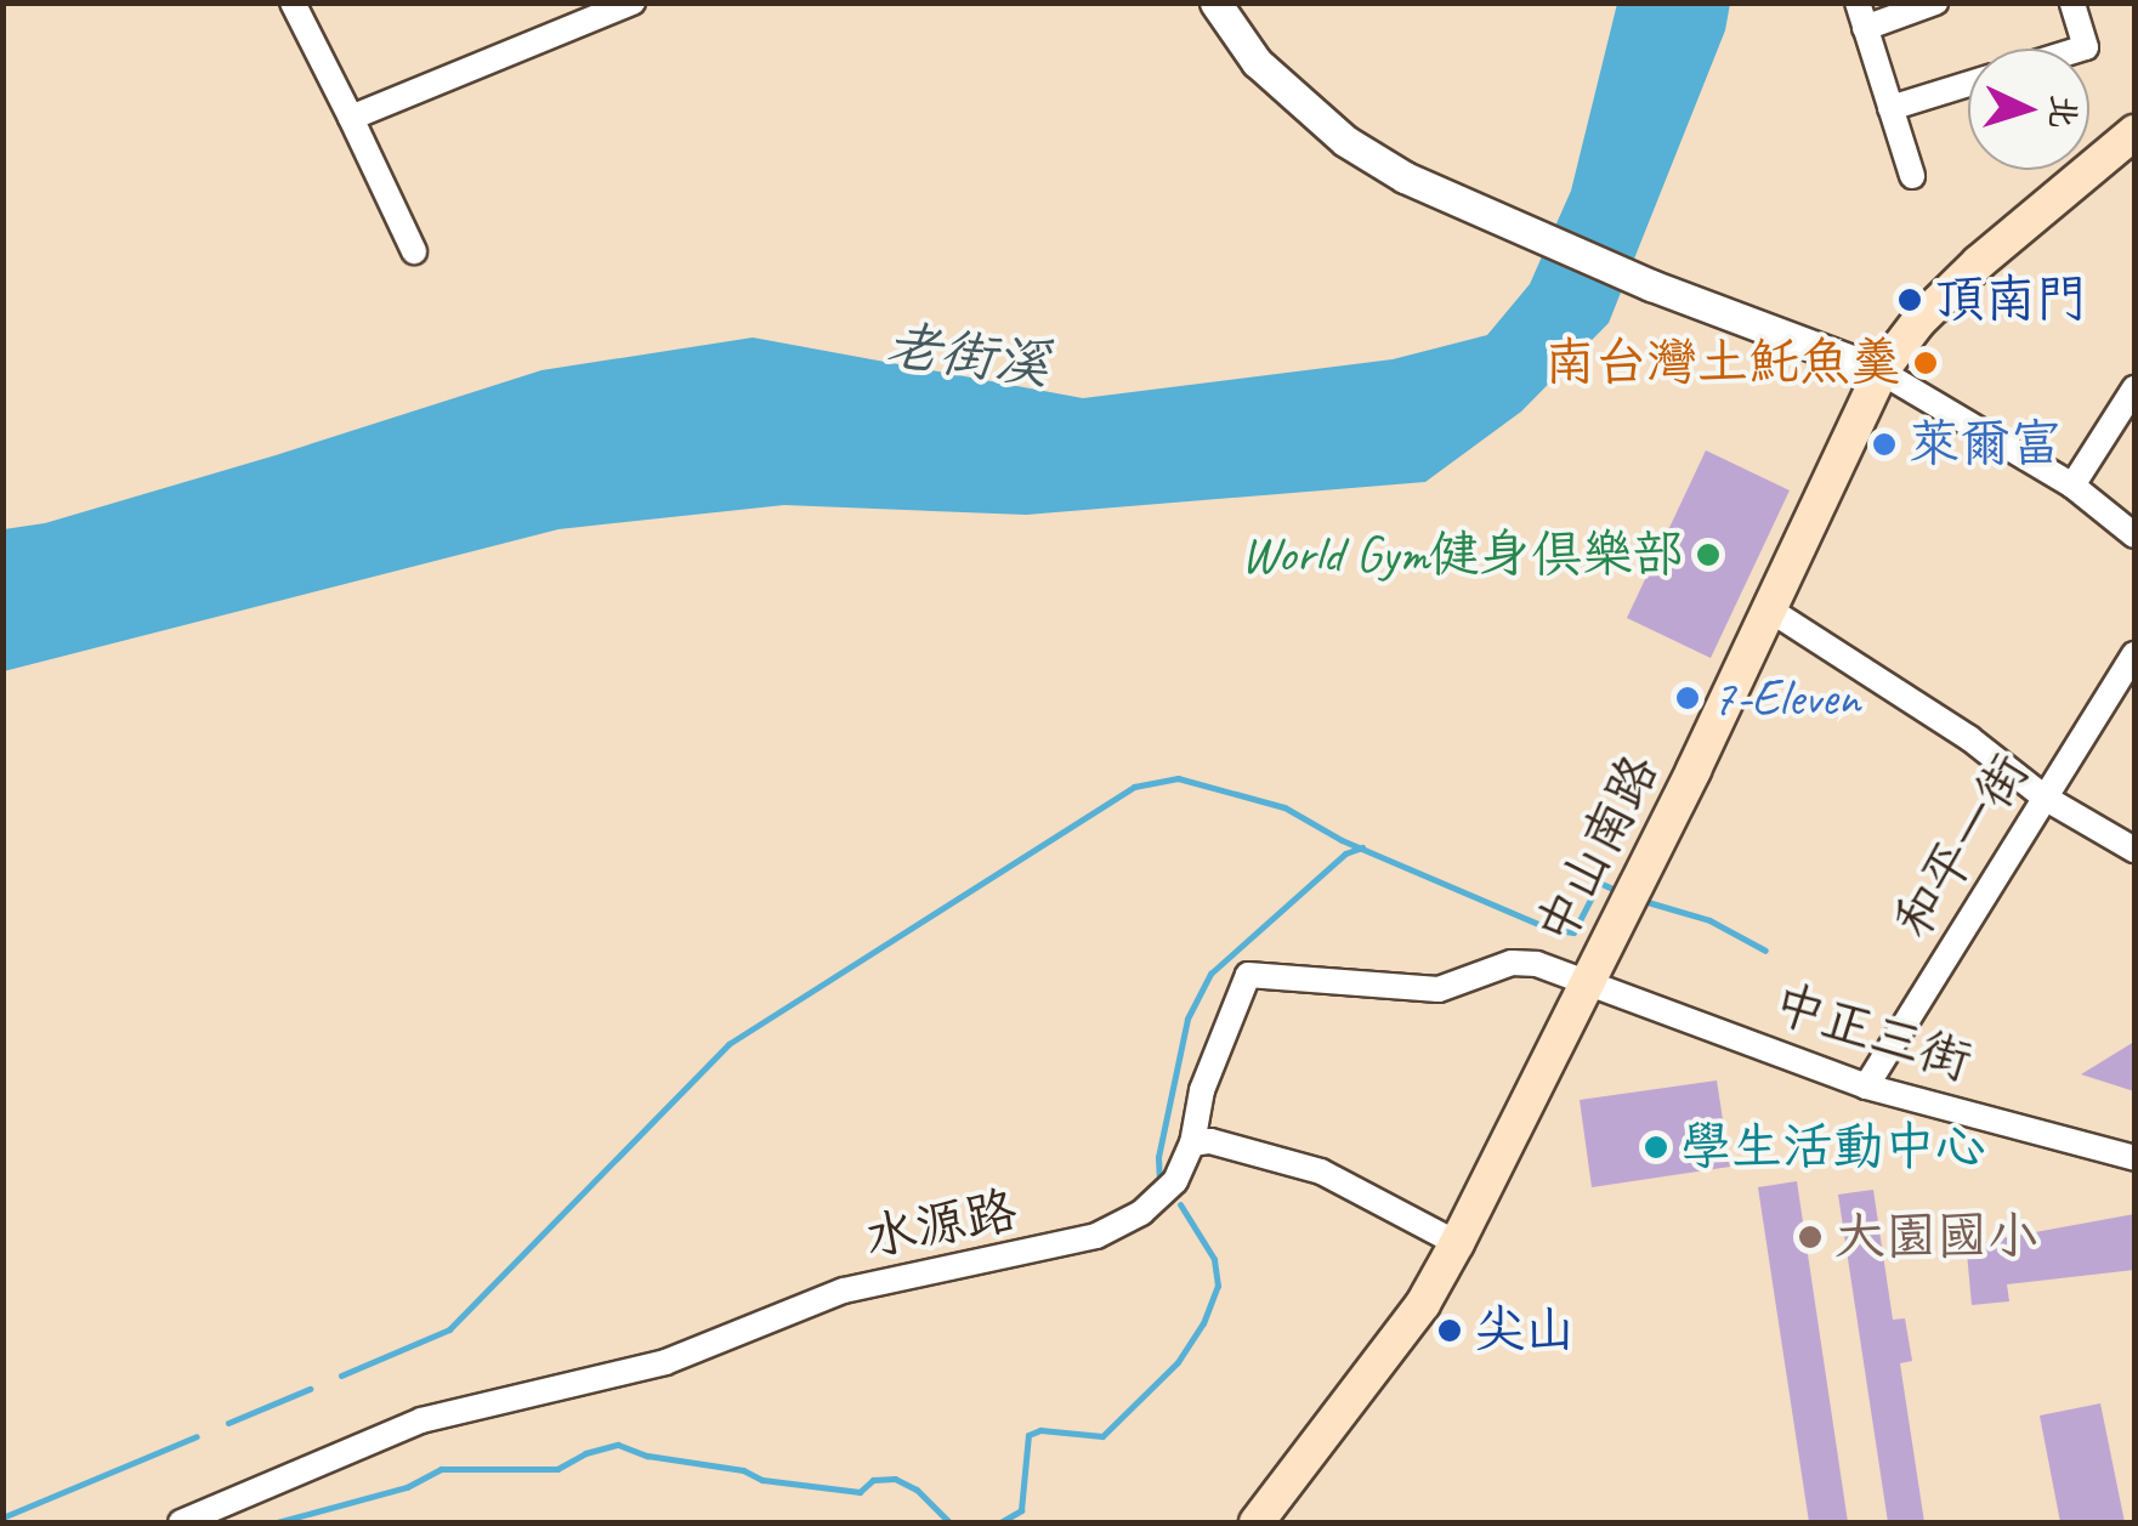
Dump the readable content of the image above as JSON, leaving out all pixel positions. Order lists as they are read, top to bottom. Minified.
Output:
{"streets":{"main road":["中山南路"],"street":["和平一街","中正三街","水源路"]},"crossings":[["和平一街","中正三街"],["中山南路","中正三街"],["中山南路","水源路"],["中正三街","水源路"]],"water":["老街溪"],"places":["頂南門","南台灣土魠魚羹","萊爾富","World Gym健身俱樂部","7-Eleven","學生活動中心","大園國小","尖山"],"north":"right"}
